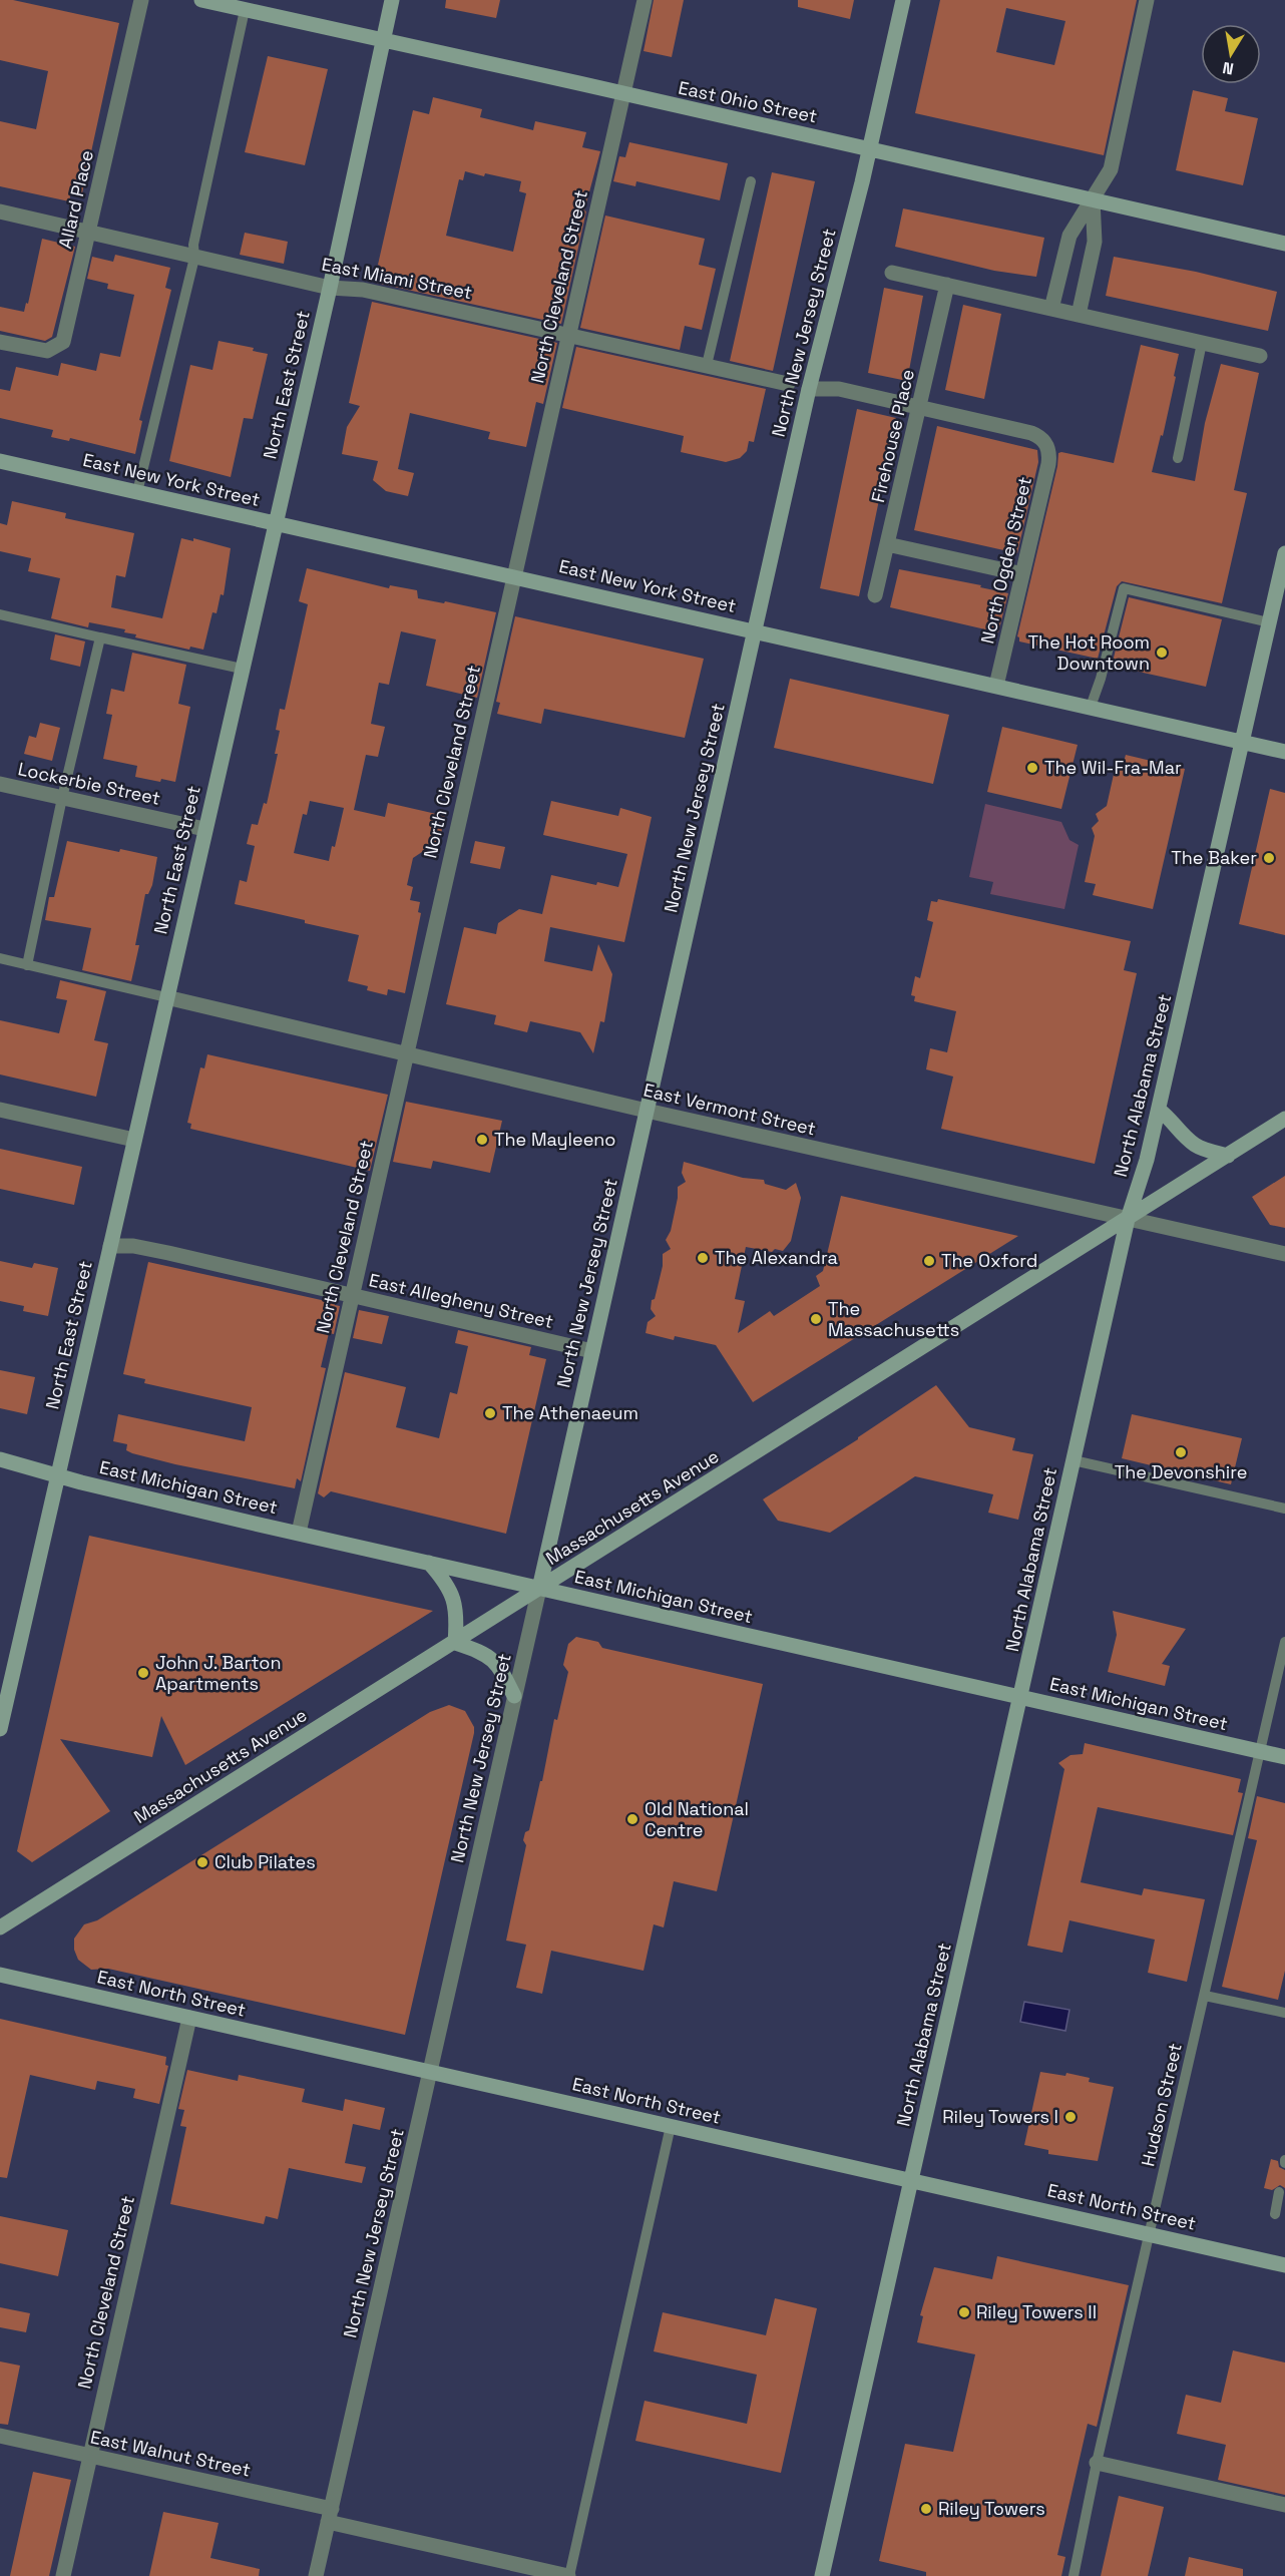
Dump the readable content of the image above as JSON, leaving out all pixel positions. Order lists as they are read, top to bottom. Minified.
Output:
{"streets":{"main road":["East Ohio Street","North New Jersey Street","North East Street","East New York Street","North Alabama Street","East Michigan Street","Massachusetts Avenue","East North Street"],"street":["Allard Place","East Miami Street","North Cleveland Street","Firehouse Place","North Ogden Street","Lockerbie Street","East Vermont Street","East Allegheny Street","East Walnut Street"],"lane":["Hudson Street"]},"crossings":[["East Ohio Street","North Cleveland Street"],["East Ohio Street","North New Jersey Street"],["East Ohio Street","North East Street"],["Allard Place","East Miami Street"],["East Miami Street","North Cleveland Street"],["East Miami Street","North East Street"],["North Cleveland Street","East New York Street"],["North Cleveland Street","East Vermont Street"],["North Cleveland Street","East Allegheny Street"],["North Cleveland Street","East Michigan Street"],["North Cleveland Street","East North Street"],["North Cleveland Street","East Walnut Street"],["North New Jersey Street","East New York Street"],["North New Jersey Street","East Vermont Street"],["North New Jersey Street","East Allegheny Street"],["North New Jersey Street","East Michigan Street"],["North New Jersey Street","Massachusetts Avenue"],["North New Jersey Street","East North Street"],["North New Jersey Street","East Walnut Street"],["North East Street","East New York Street"],["North East Street","Lockerbie Street"],["North East Street","East Vermont Street"],["North East Street","East Allegheny Street"],["North East Street","East Michigan Street"],["Firehouse Place","North Ogden Street"],["East New York Street","North Ogden Street"],["East New York Street","North Alabama Street"],["North Alabama Street","East Vermont Street"],["North Alabama Street","East Michigan Street"],["North Alabama Street","Massachusetts Avenue"],["North Alabama Street","East North Street"],["East Vermont Street","Massachusetts Avenue"],["East Michigan Street","Massachusetts Avenue"],["East Michigan Street","Hudson Street"],["East North Street","Hudson Street"]],"places":["The Hot Room Downtown","The Wil-Fra-Mar","The Baker","The Mayleeno","The Alexandra","The Oxford","The Massachusetts","The Athenaeum","The Devonshire","John J. Barton Apartments","Old National Centre","Club Pilates","Riley Towers I","Riley Towers II","Riley Towers"],"north":"bottom"}
